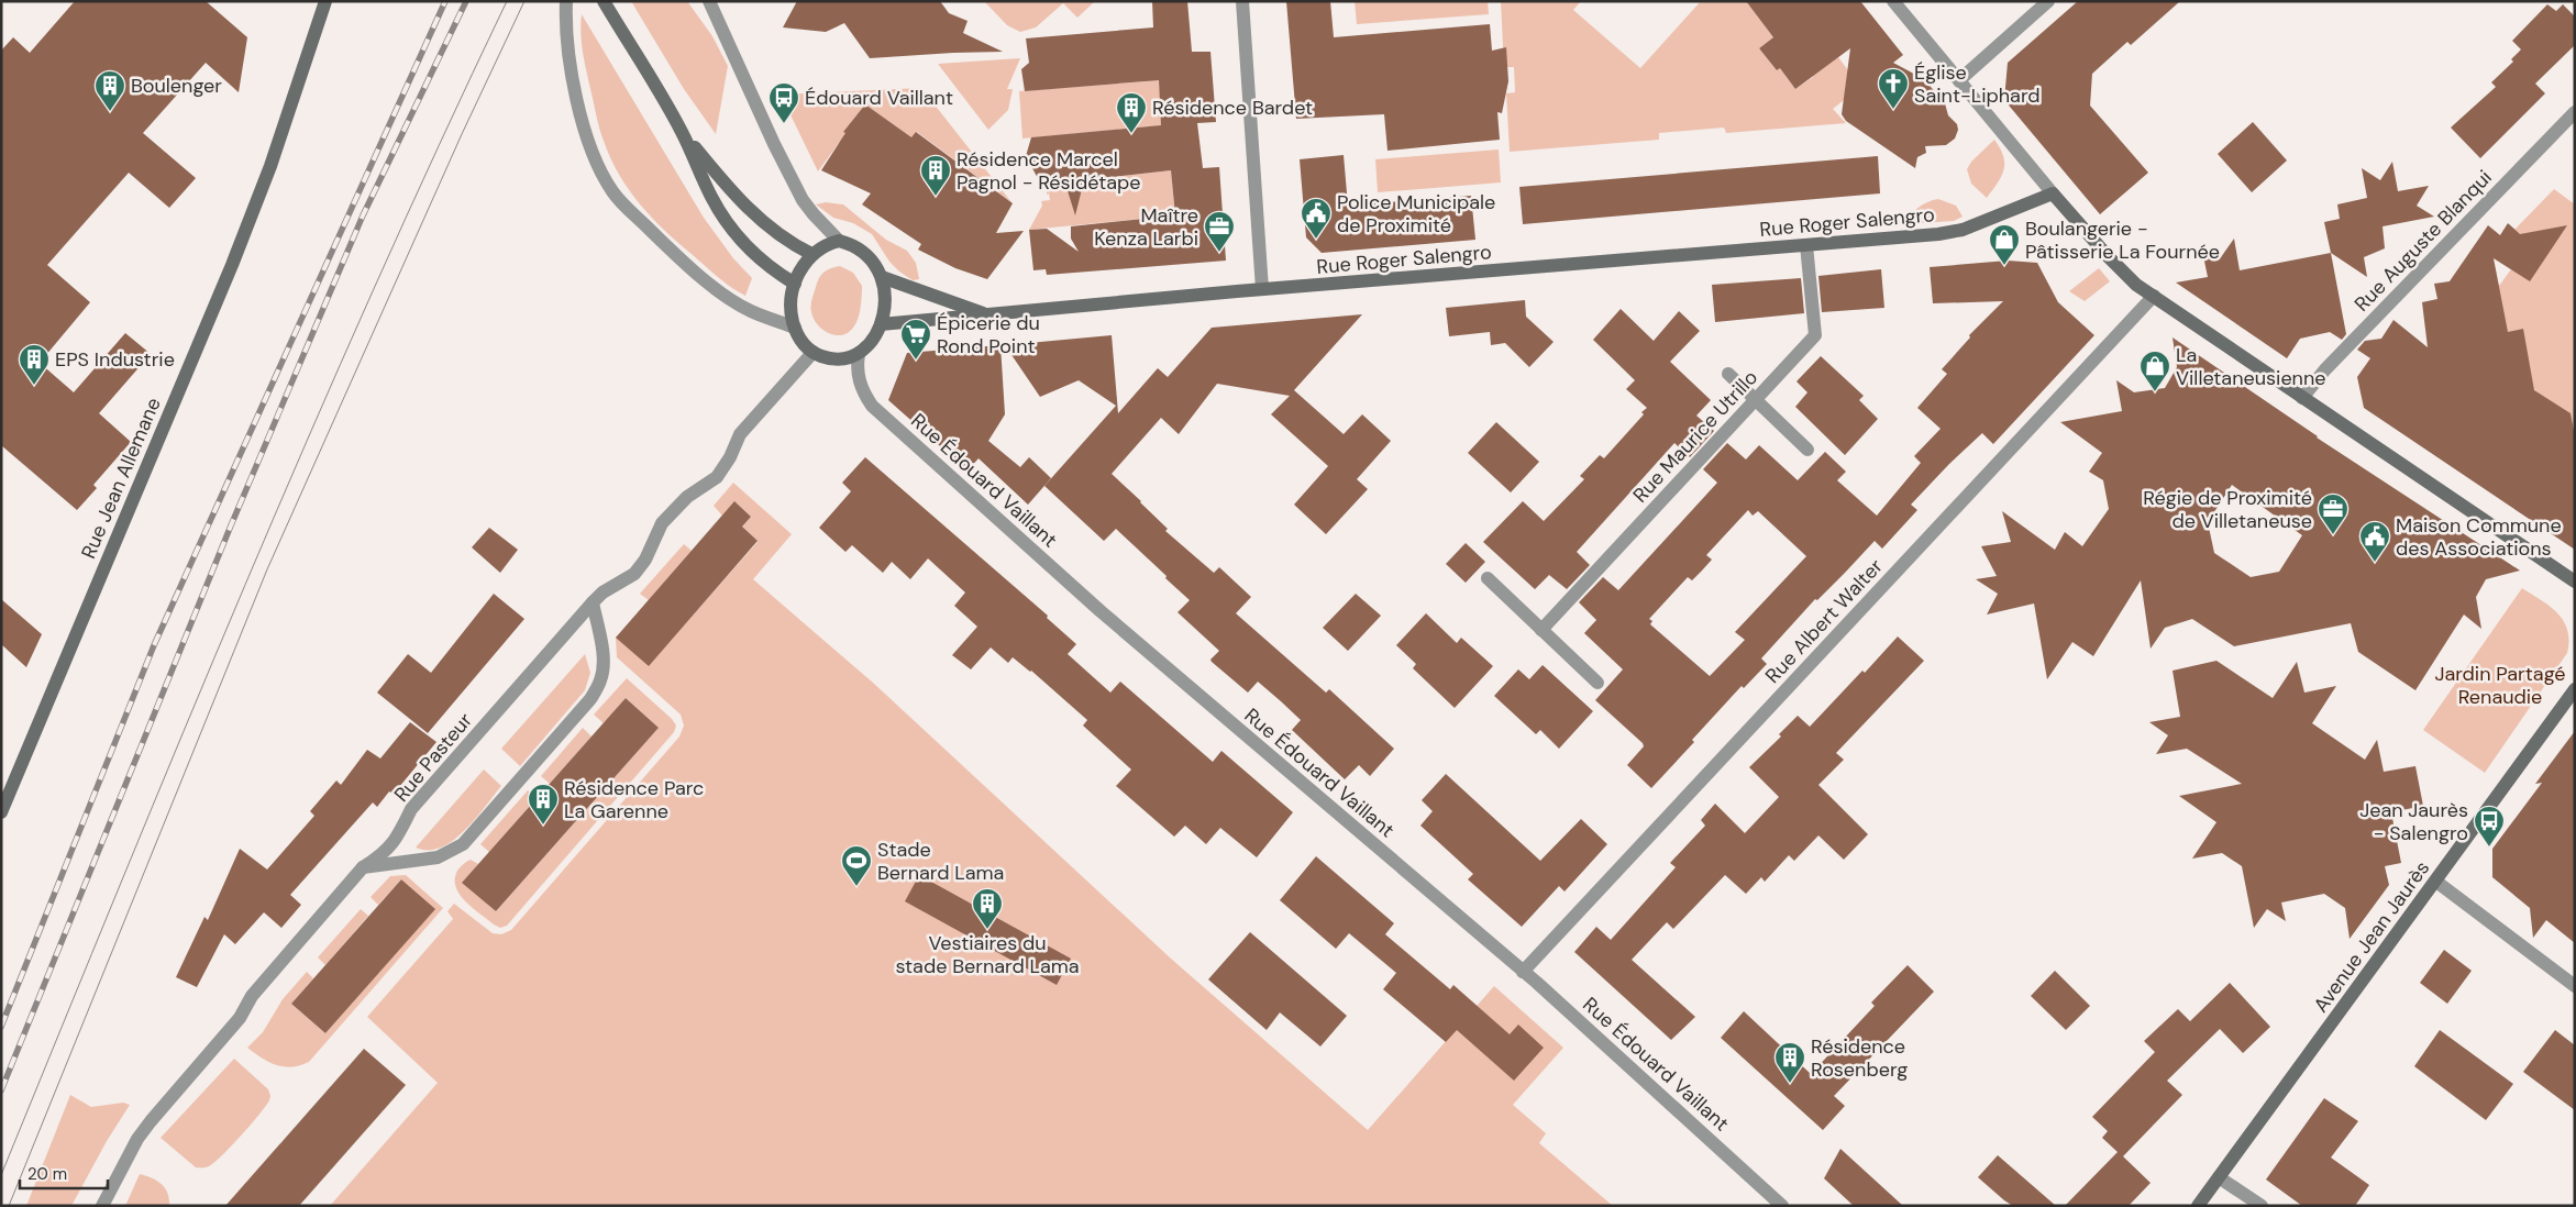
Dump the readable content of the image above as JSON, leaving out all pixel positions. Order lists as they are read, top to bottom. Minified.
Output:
{"streets":{"street":["Rue Roger Salengro","Rue Auguste Blanqui","Rue Maurice Utrillo","Rue Jean Allemane","Rue Édouard Vaillant","Rue Albert Walter","Rue Pasteur","Avenue Jean Jaurès"]},"crossings":[["Rue Roger Salengro","Rue Maurice Utrillo"],["Rue Roger Salengro","Rue Édouard Vaillant"],["Rue Roger Salengro","Rue Pasteur"],["Rue Édouard Vaillant","Rue Albert Walter"],["Rue Édouard Vaillant","Rue Pasteur"]],"parks":["Jardin Partagé Renaudie"],"places":{"church":["Église Saint-Liphard"],"building":["Boulenger","Résidence Bardet","Résidence Marcel Pagnol - Résidétape","EPS Industrie","Résidence Parc La Garenne","Vestiaires du stade Bernard Lama","Résidence Rosenberg"],"bus stop":["Édouard Vaillant","Jean Jaurès - Salengro"],"public building":["Police Municipale de Proximité","Maison Commune des Associations"],"office":["Maître Kenza Larbi","Régie de Proximité de Villetaneuse"],"shop":["Boulangerie - Pâtisserie La Fournée","La Villetaneusienne"],"supermarket":["Épicerie du Rond Point"],"sports":["Stade Bernard Lama"]},"scale_bar":"20 m"}
